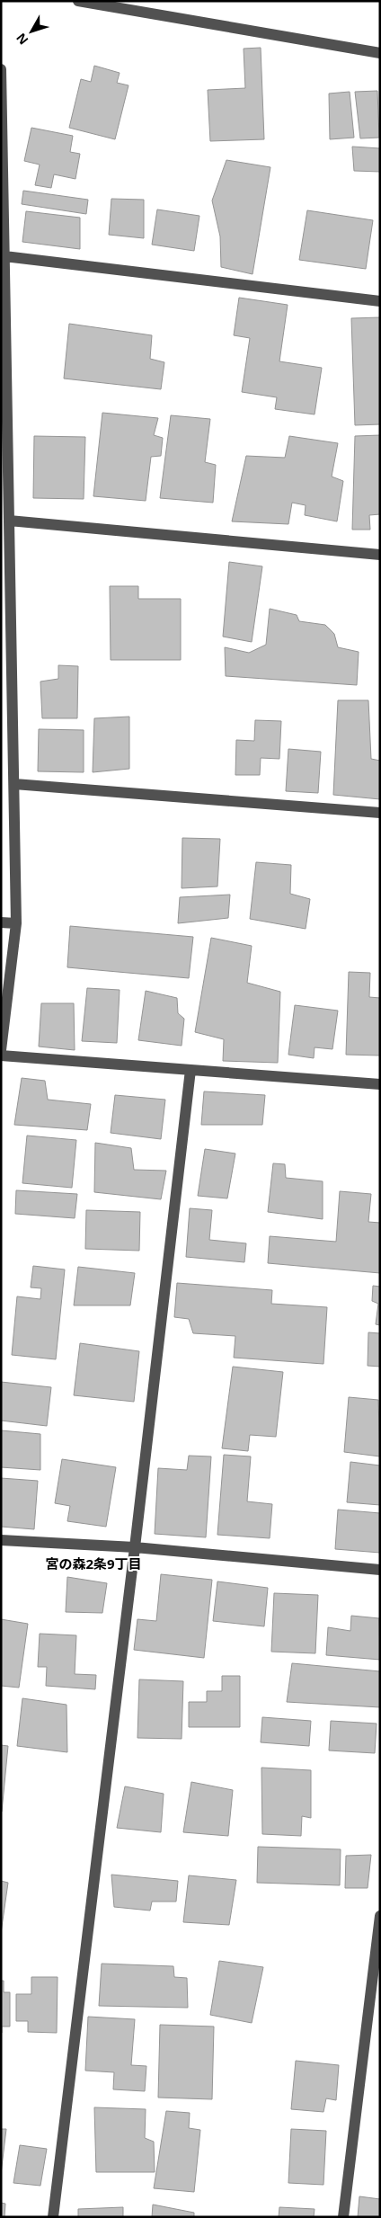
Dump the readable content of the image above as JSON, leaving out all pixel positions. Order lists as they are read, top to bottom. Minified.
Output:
{"districts":["宮の森2条9丁目"],"north":"bottom left"}
